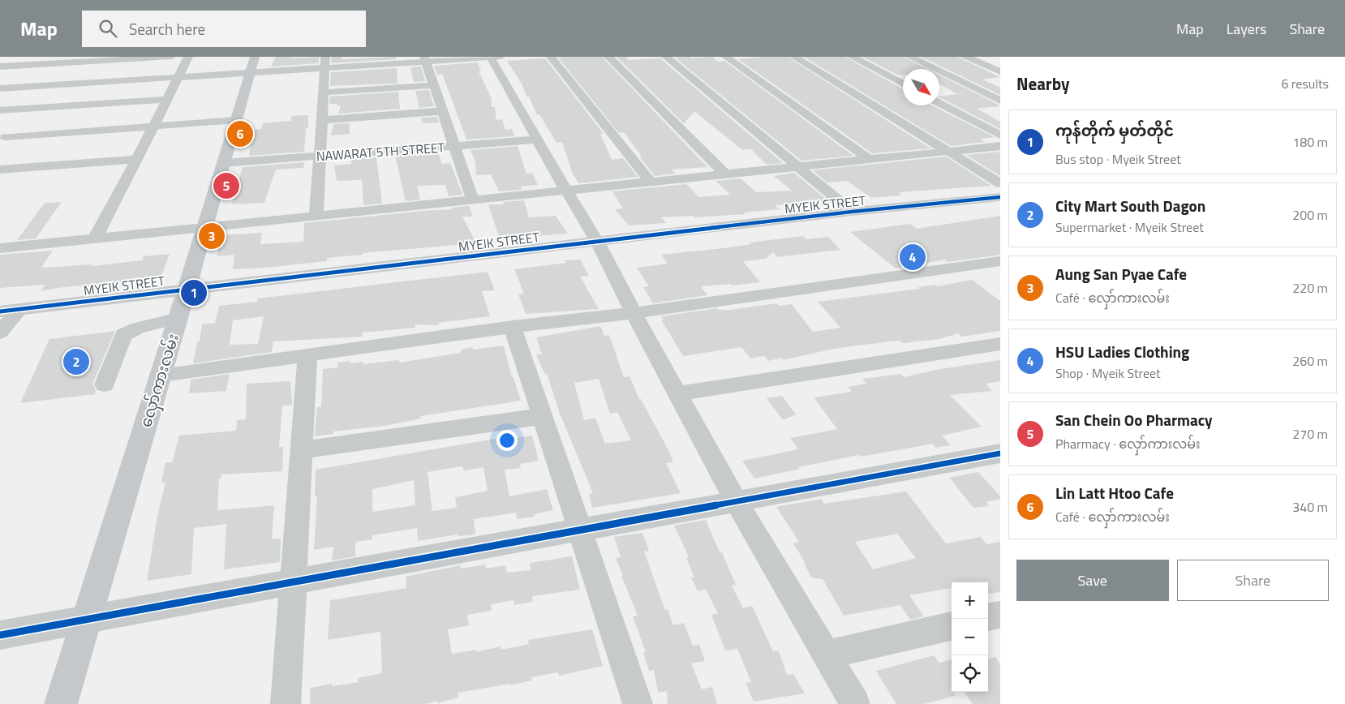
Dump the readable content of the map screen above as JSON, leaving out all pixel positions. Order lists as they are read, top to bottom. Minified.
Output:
{"streets":{"main road":["လှော်ကားလမ်း"],"street":["NAWARAT 5TH STREET","MYEIK STREET"]},"crossings":[["NAWARAT 5TH STREET","လှော်ကားလမ်း"],["MYEIK STREET","လှော်ကားလမ်း"]],"north":"bottom right","page":{"header":"Map","search":"Search here","nav":["Map","Layers","Share"],"heading":["Nearby","6 results"],"list":[{"mark":"1","name":"ကုန်တိုက် မှတ်တိုင်","note":"Bus stop · Myeik Street","value":"180 m"},{"mark":"2","name":"City Mart South Dagon","note":"Supermarket · Myeik Street","value":"200 m"},{"mark":"3","name":"Aung San Pyae Cafe","note":"Café · လှော်ကားလမ်း","value":"220 m"},{"mark":"4","name":"HSU Ladies Clothing","note":"Shop · Myeik Street","value":"260 m"},{"mark":"5","name":"San Chein Oo Pharmacy","note":"Pharmacy · လှော်ကားလမ်း","value":"270 m"},{"mark":"6","name":"Lin Latt Htoo Cafe","note":"Café · လှော်ကားလမ်း","value":"340 m"}],"pins":["6","5","3","4","1","2"],"buttons":["Save","Share"],"map_buttons":["+","−"]}}
